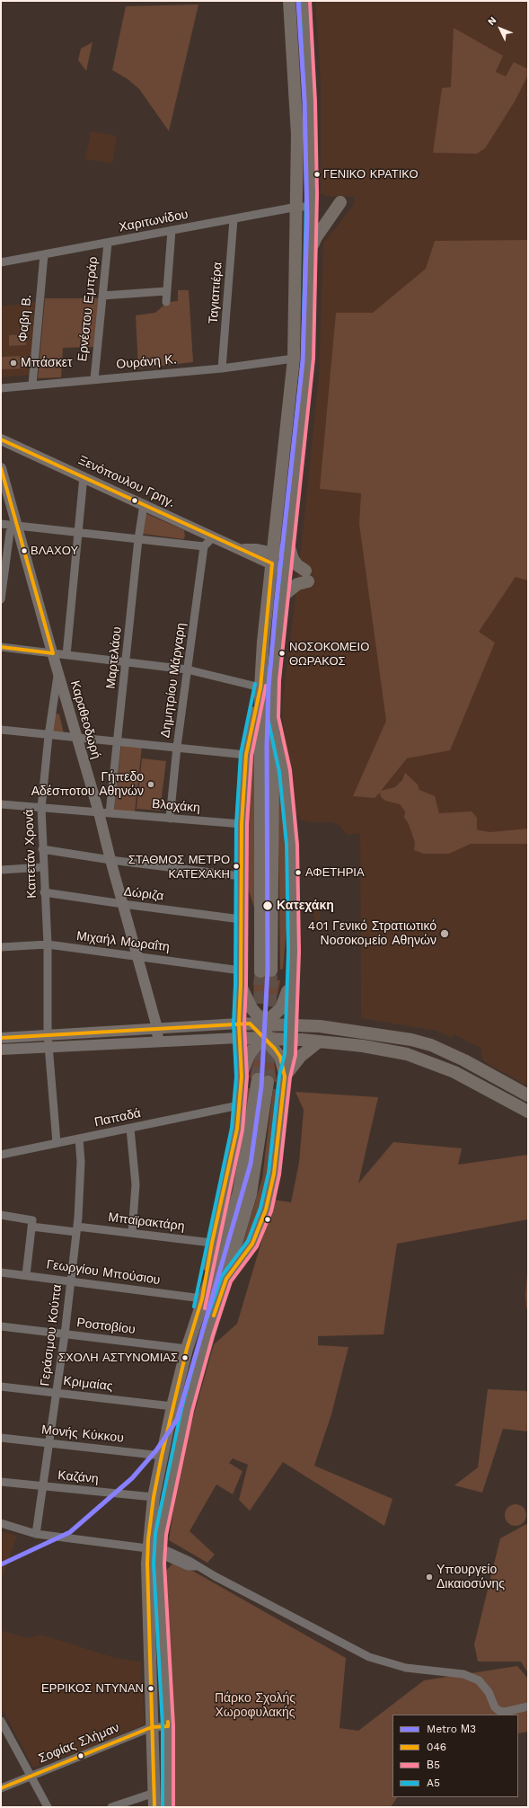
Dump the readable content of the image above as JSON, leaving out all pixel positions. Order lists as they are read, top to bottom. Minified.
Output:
{"streets":{"street":["Χαριτωνίδου","Ταγιαπιέρα","Ερνέστου Εμπράρ","Φαβη Β.","Ουράνη Κ.","Ξενόπουλου Γρηγ.","Μαρτελάου","Δημητρίου Μάργαρη","Καραθεοδωρή","Βλαχάκη","Καπετάν Χρονά","Δώριζα","Μιχαήλ Μωραΐτη","Παπαδά","Μπαϊρακτάρη","Γεωργίου Μπούσιου","Ροστοβίου","Γεράσιμου Κούπα","Κριμαίας","Μονής Κύκκου","Καζάνη","Σοφίας Σλήμαν"]},"crossings":[["Χαριτωνίδου","Ταγιαπιέρα"],["Χαριτωνίδου","Ερνέστου Εμπράρ"],["Χαριτωνίδου","Φαβη Β."],["Ταγιαπιέρα","Ουράνη Κ."],["Ερνέστου Εμπράρ","Ουράνη Κ."],["Φαβη Β.","Ουράνη Κ."],["Ξενόπουλου Γρηγ.","Μαρτελάου"],["Μαρτελάου","Καραθεοδωρή"],["Μαρτελάου","Βλαχάκη"],["Δημητρίου Μάργαρη","Βλαχάκη"],["Καραθεοδωρή","Βλαχάκη"],["Καραθεοδωρή","Καπετάν Χρονά"],["Καραθεοδωρή","Δώριζα"],["Καραθεοδωρή","Μιχαήλ Μωραΐτη"],["Βλαχάκη","Καπετάν Χρονά"],["Καπετάν Χρονά","Δώριζα"],["Καπετάν Χρονά","Μιχαήλ Μωραΐτη"],["Παπαδά","Γεράσιμου Κούπα"],["Μπαϊρακτάρη","Γεράσιμου Κούπα"],["Γεωργίου Μπούσιου","Γεράσιμου Κούπα"],["Ροστοβίου","Γεράσιμου Κούπα"],["Γεράσιμου Κούπα","Κριμαίας"],["Γεράσιμου Κούπα","Μονής Κύκκου"],["Γεράσιμου Κούπα","Καζάνη"]],"parks":["Πάρκο Σχολής Χωροφυλακής"],"places":["ΓΕΝΙΚΟ ΚΡΑΤΙΚΟ","Μπάσκετ","ΒΛΑΧΟΥ","ΝΟΣΟΚΟΜΕΙΟ ΘΩΡΑΚΟΣ","Γήπεδο Αδέσποτου Αθηνών","ΣΤΑΘΜΟΣ ΜΕΤΡΟ ΚΑΤΕΧΑΚΗ","ΑΦΕΤΗΡΙΑ","Κατεχάκη","401 Γενικό Στρατιωτικό Νοσοκομείο Αθηνών","ΣΧΟΛΗ ΑΣΤΥΝΟΜΙΑΣ","Υπουργείο Δικαιοσύνης","ΕΡΡΙΚΟΣ ΝΤΥΝΑΝ"],"lines":["metro line Μ3","transit line Β5","transit line A5","transit line 046"],"legend":["Metro Μ3","046","Β5","A5"],"north":"top left"}
